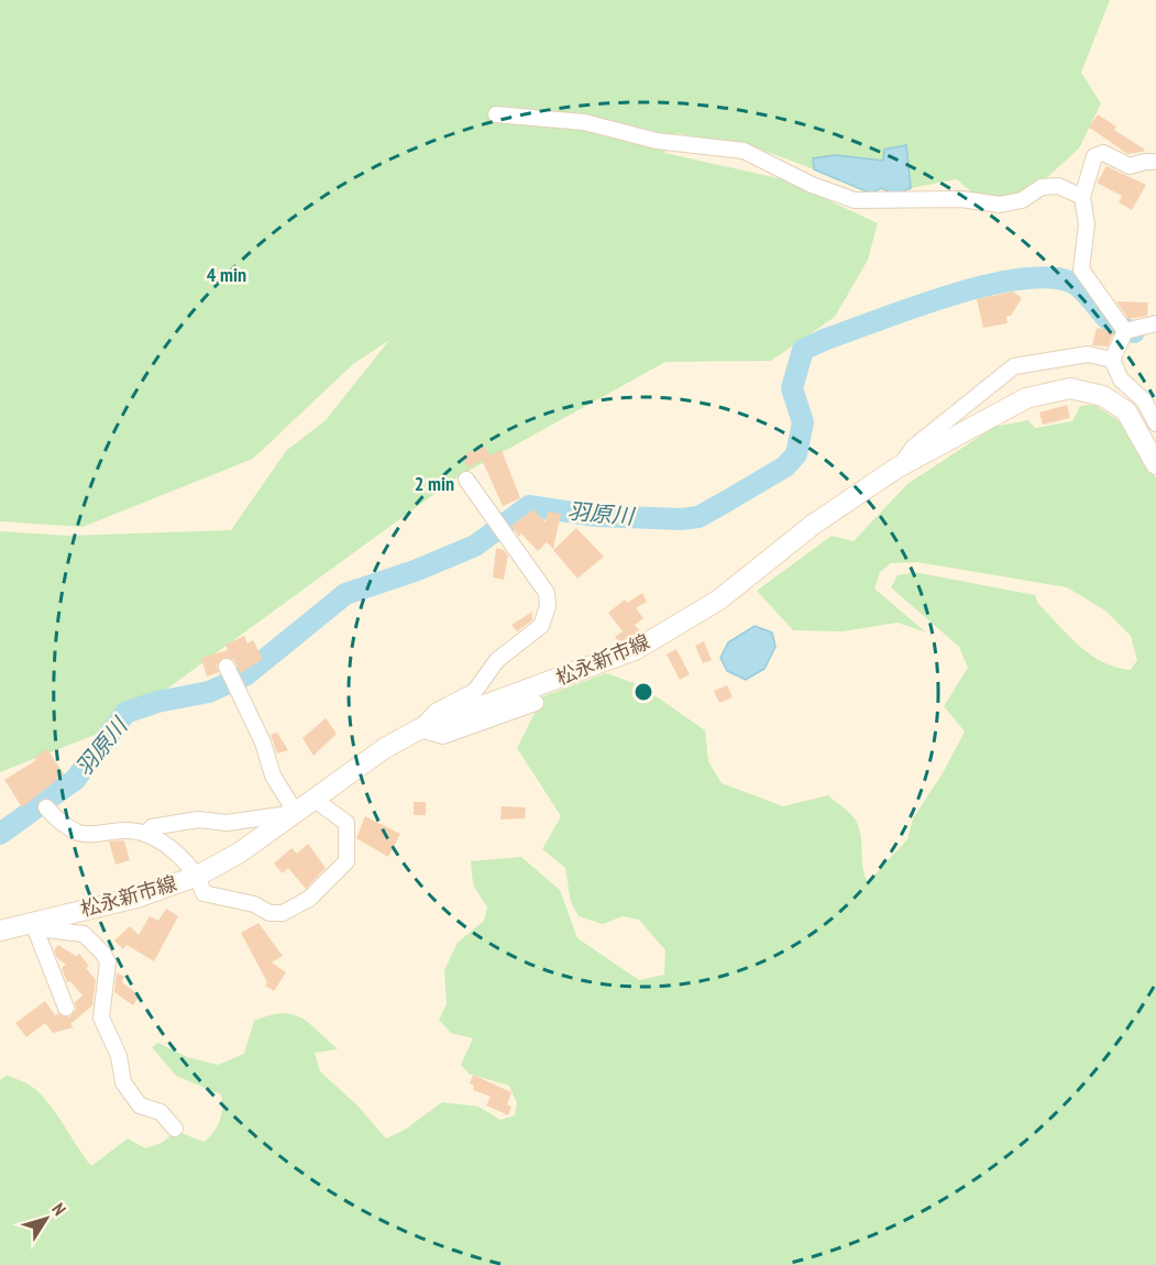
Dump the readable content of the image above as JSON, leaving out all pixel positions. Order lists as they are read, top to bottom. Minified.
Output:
{"streets":{"main road":["松永新市線"]},"water":["羽原川"],"north":"top right","rings":["4 min","2 min"]}
